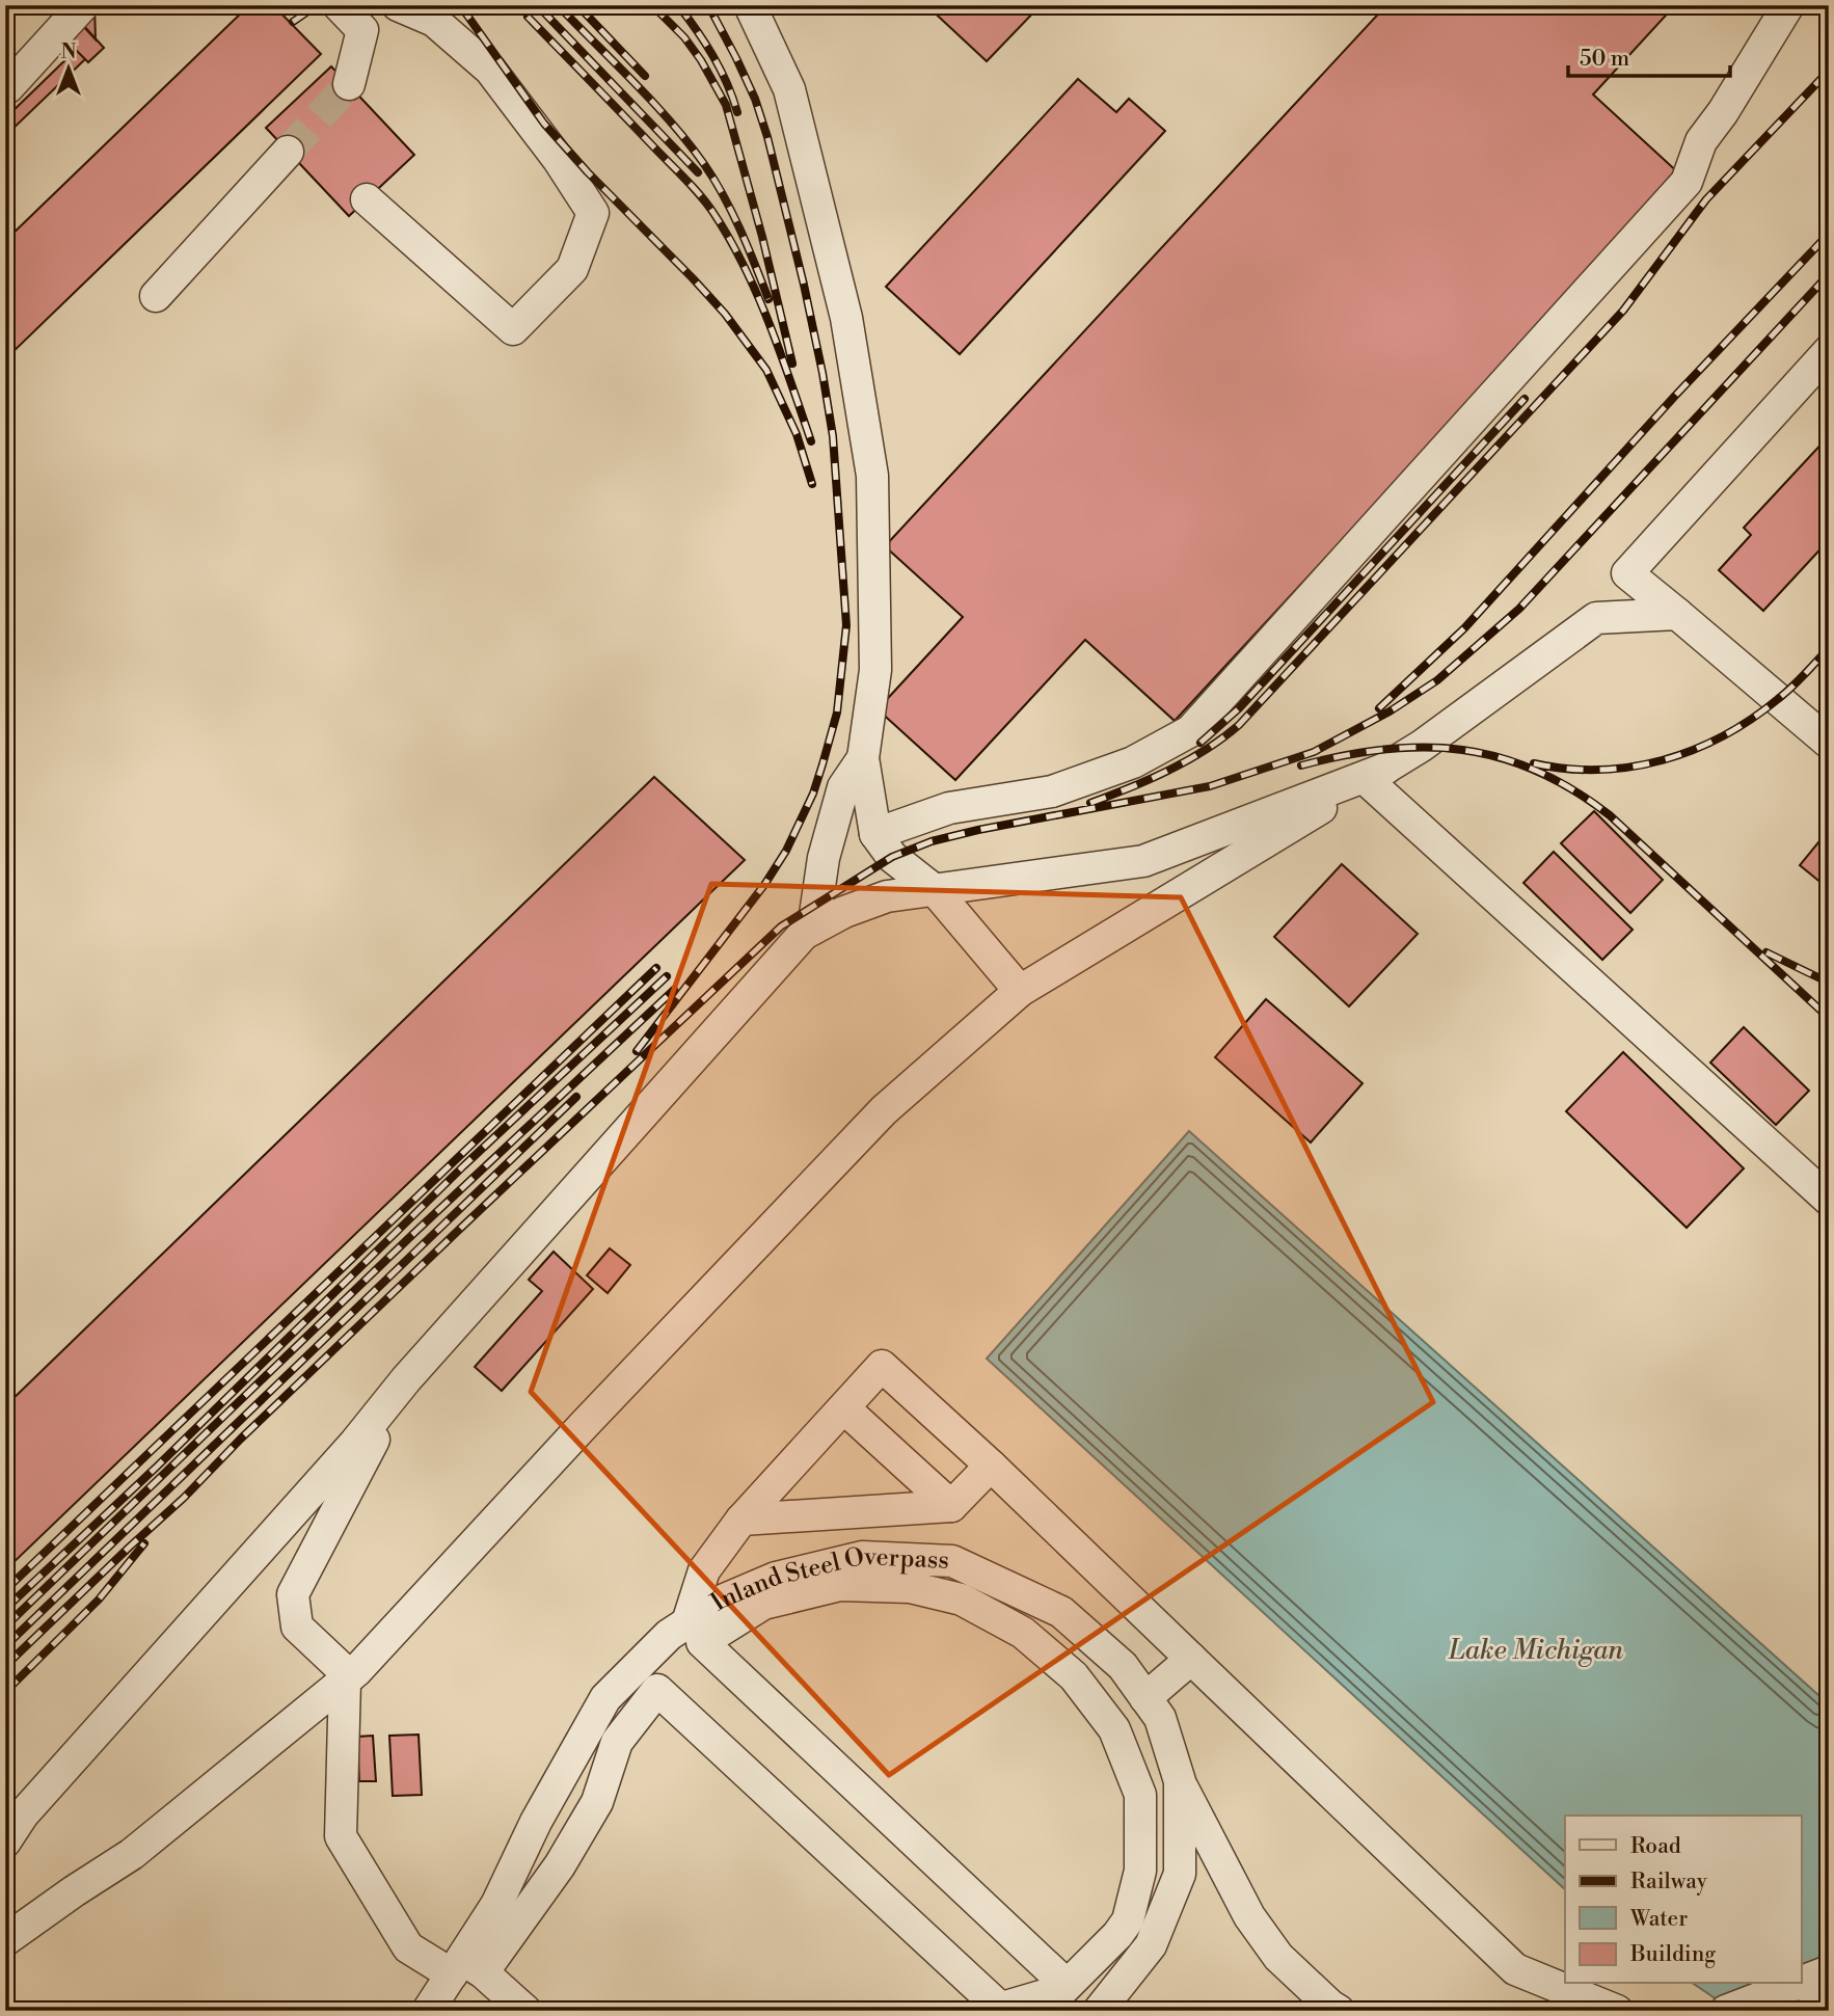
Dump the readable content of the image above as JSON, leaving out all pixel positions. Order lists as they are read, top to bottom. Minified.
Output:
{"streets":{"street":["Inland Steel Overpass"]},"water":["Lake Michigan"],"legend":["Road","Railway","Water","Building"],"scale_bar":"50 m","north":"top"}
